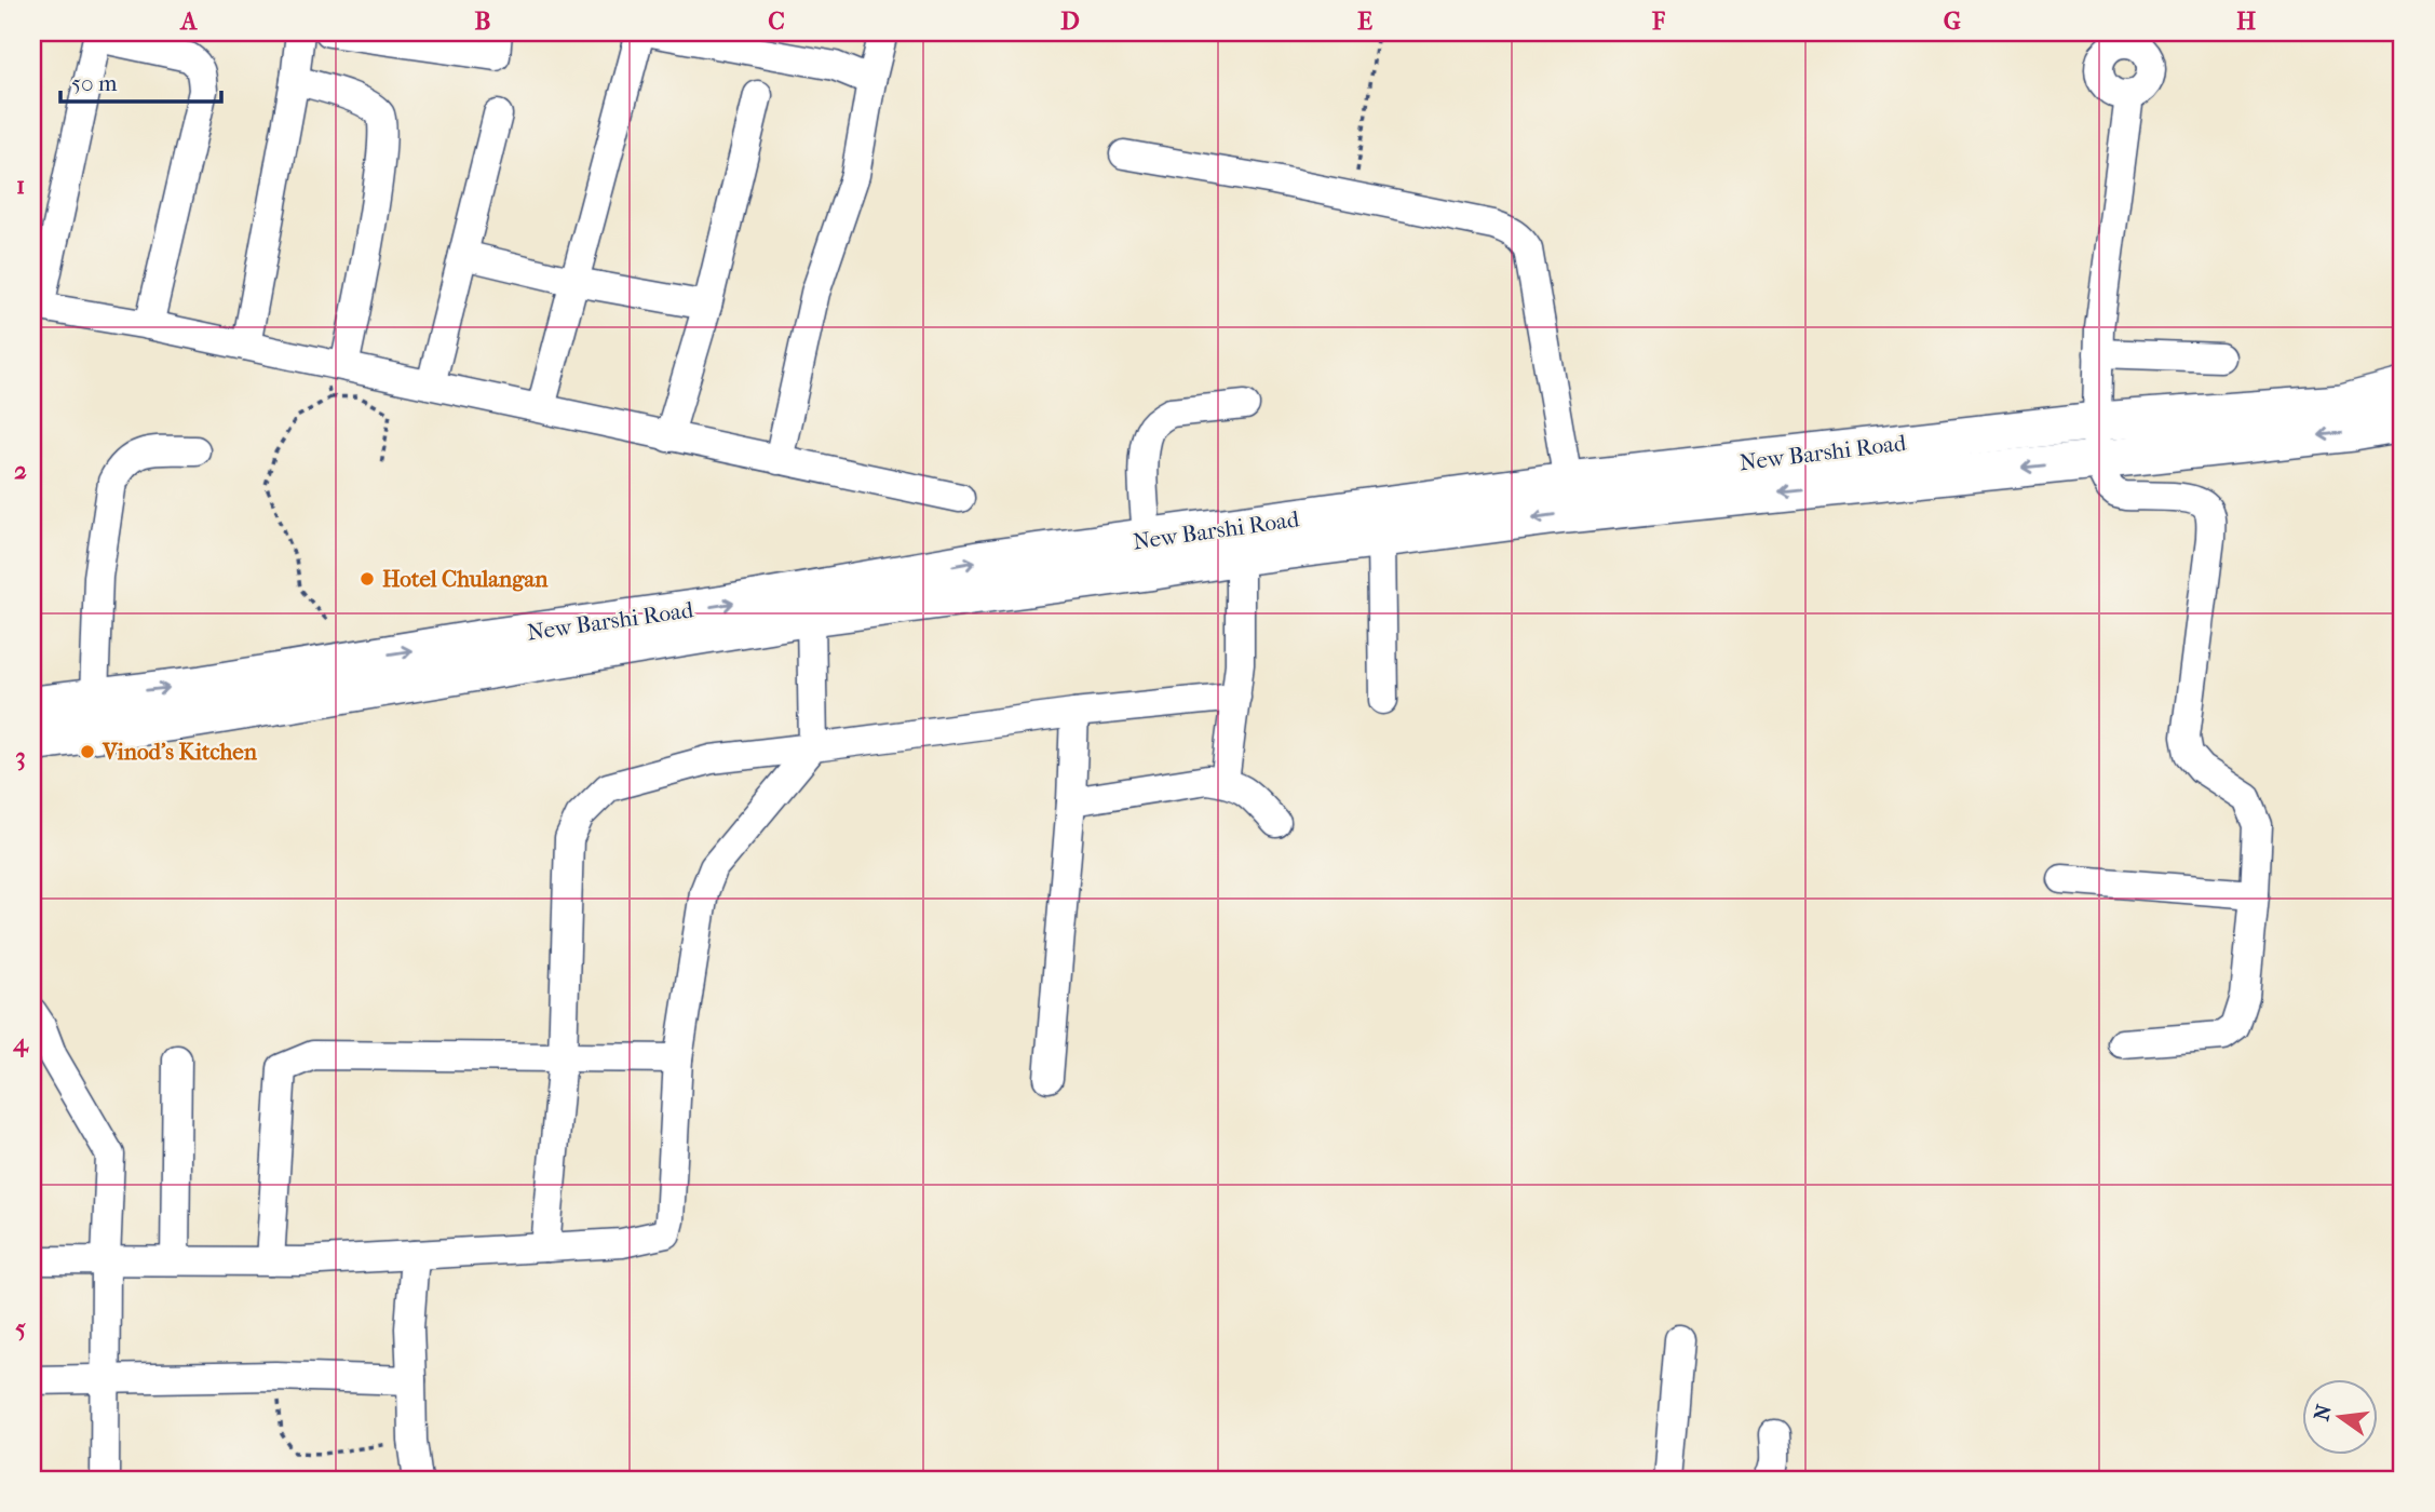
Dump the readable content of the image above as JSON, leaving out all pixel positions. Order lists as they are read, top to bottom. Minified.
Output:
{"streets":{"main road":["New Barshi Road"]},"places":["Hotel Chulangan","Vinod's Kitchen"],"scale_bar":"50 m","north":"left","grid":{"columns":["A","B","C","D","E","F","G","H"],"rows":["1","2","3","4","5"]}}
